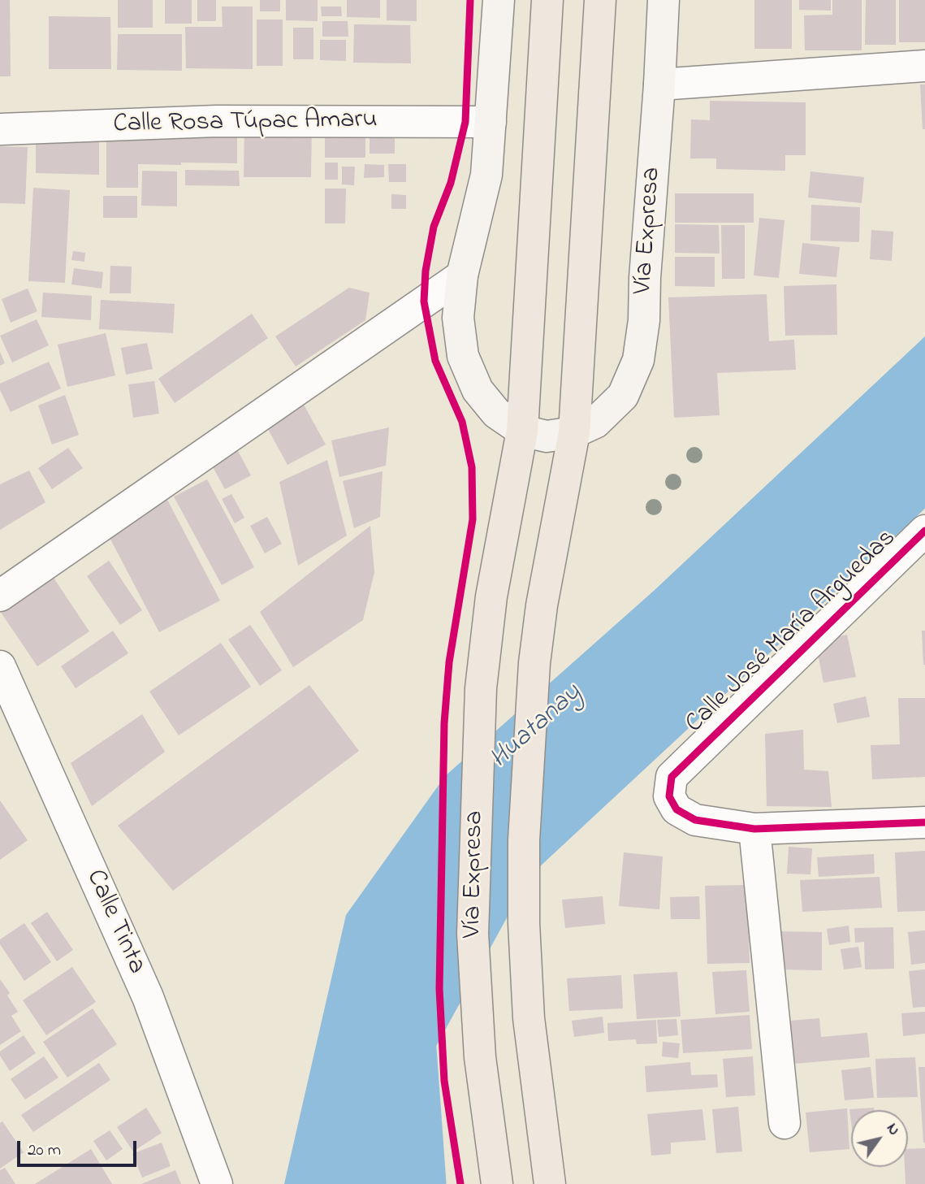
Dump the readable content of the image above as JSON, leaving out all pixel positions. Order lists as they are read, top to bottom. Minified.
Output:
{"streets":{"main road":["Vía Expresa"],"street":["Calle Rosa Túpac Amaru","Calle José María Arguedas","Calle Tinta"]},"crossings":[["Calle Rosa Túpac Amaru","Vía Expresa"]],"water":["Huatanay"],"scale_bar":"20 m","north":"top right"}
